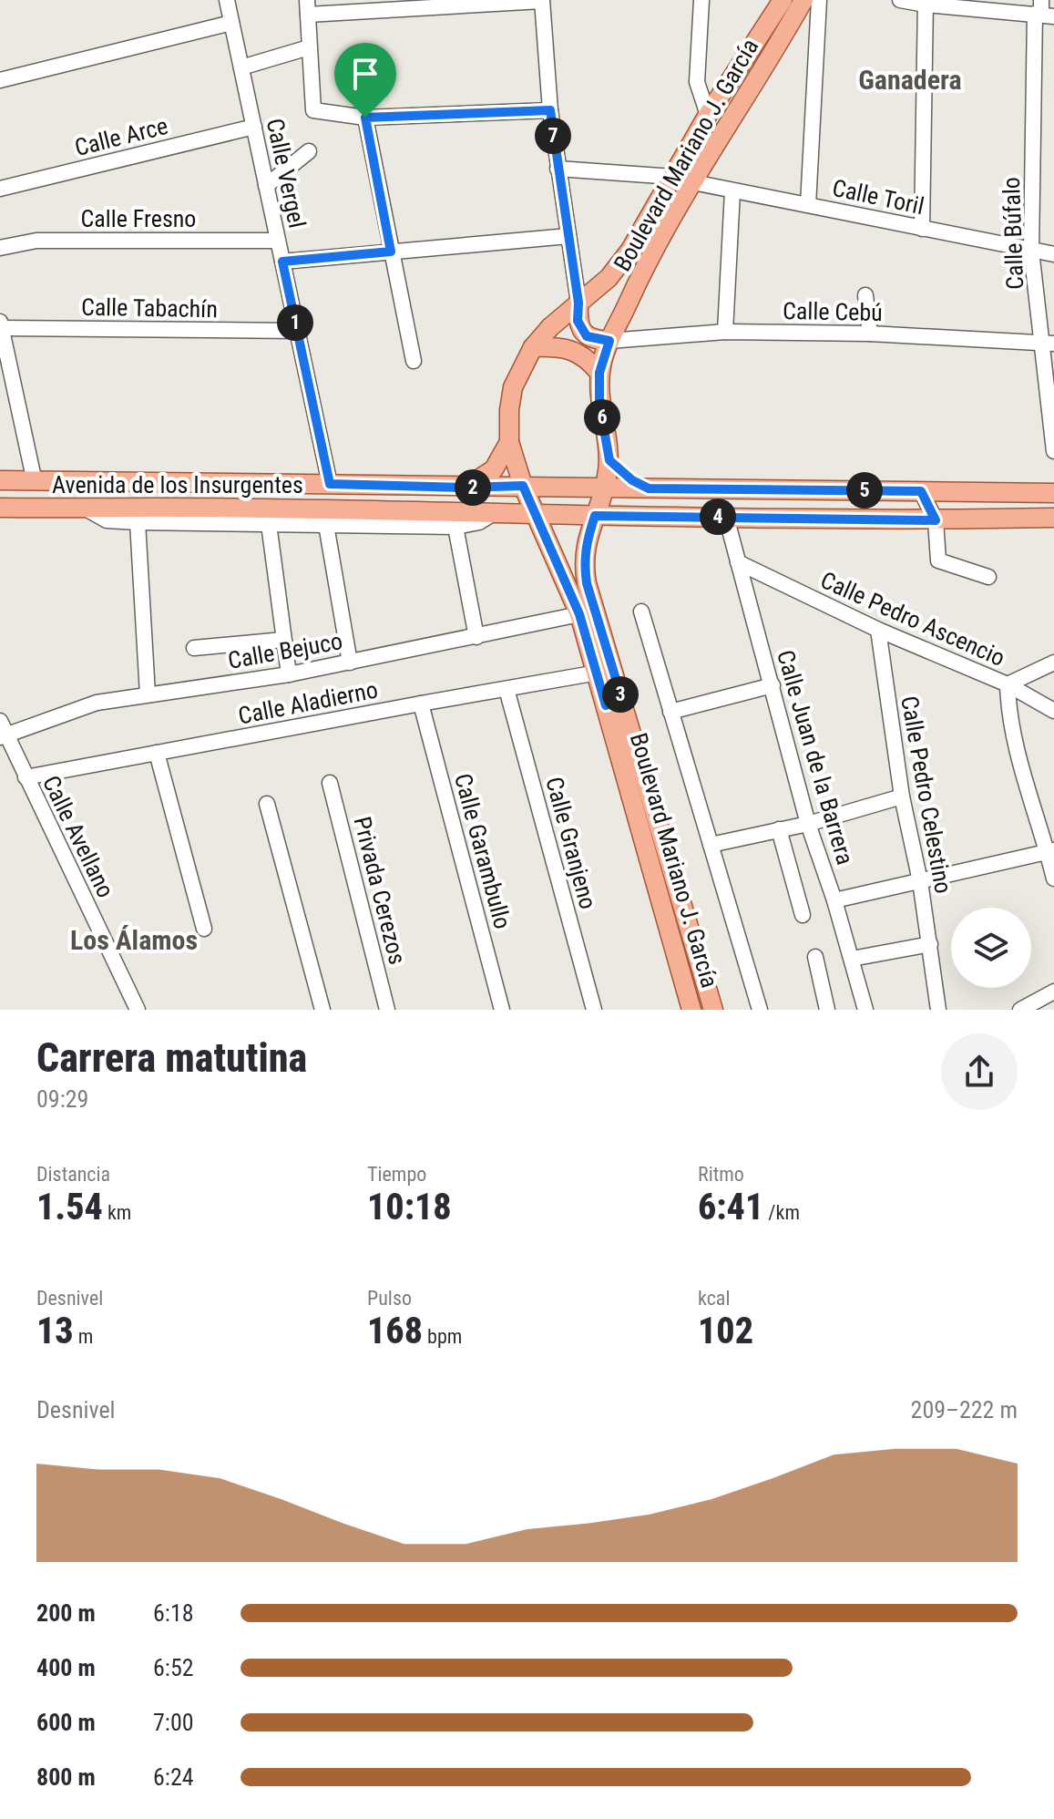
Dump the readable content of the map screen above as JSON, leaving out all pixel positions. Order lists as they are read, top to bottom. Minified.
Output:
{"streets":{"main road":["Boulevard Mariano J. García","Avenida de los Insurgentes"],"street":["Calle Arce","Calle Vergel","Calle Toril","Calle Fresno","Calle Búfalo","Calle Tabachín","Calle Cebú","Calle Pedro Ascencio","Calle Bejuco","Calle Aladierno","Calle Juan de la Barrera","Calle Pedro Celestino","Calle Avellano","Calle Granjeno","Calle Garambullo","Privada Cerezos"]},"crossings":[["Calle Arce","Calle Vergel"],["Boulevard Mariano J. García","Calle Toril"],["Boulevard Mariano J. García","Calle Cebú"],["Boulevard Mariano J. García","Avenida de los Insurgentes"],["Boulevard Mariano J. García","Calle Bejuco"],["Boulevard Mariano J. García","Calle Aladierno"],["Calle Vergel","Calle Fresno"],["Calle Vergel","Calle Tabachín"],["Calle Vergel","Avenida de los Insurgentes"],["Calle Toril","Calle Búfalo"],["Calle Búfalo","Calle Cebú"],["Avenida de los Insurgentes","Calle Juan de la Barrera"],["Calle Pedro Ascencio","Calle Juan de la Barrera"],["Calle Pedro Ascencio","Calle Pedro Celestino"],["Calle Bejuco","Calle Avellano"],["Calle Aladierno","Calle Avellano"],["Calle Aladierno","Calle Granjeno"],["Calle Aladierno","Calle Garambullo"]],"districts":["Ganadera","Los Álamos"],"page":{"pins":["7","1","6","2","5","4","3"],"heading":["Carrera matutina","09:29"],"stats":[["Distancia","1.54 km"],["Tiempo","10:18"],["Ritmo","6:41 /km"],["Desnivel","13 m"],["Pulso","168 bpm"],["kcal","102"]],"chart":["Desnivel","209–222 m"],"list":[{"name":"200 m","note":"6:18"},{"name":"400 m","note":"6:52"},{"name":"600 m","note":"7:00"},{"name":"800 m","note":"6:24"}]}}
